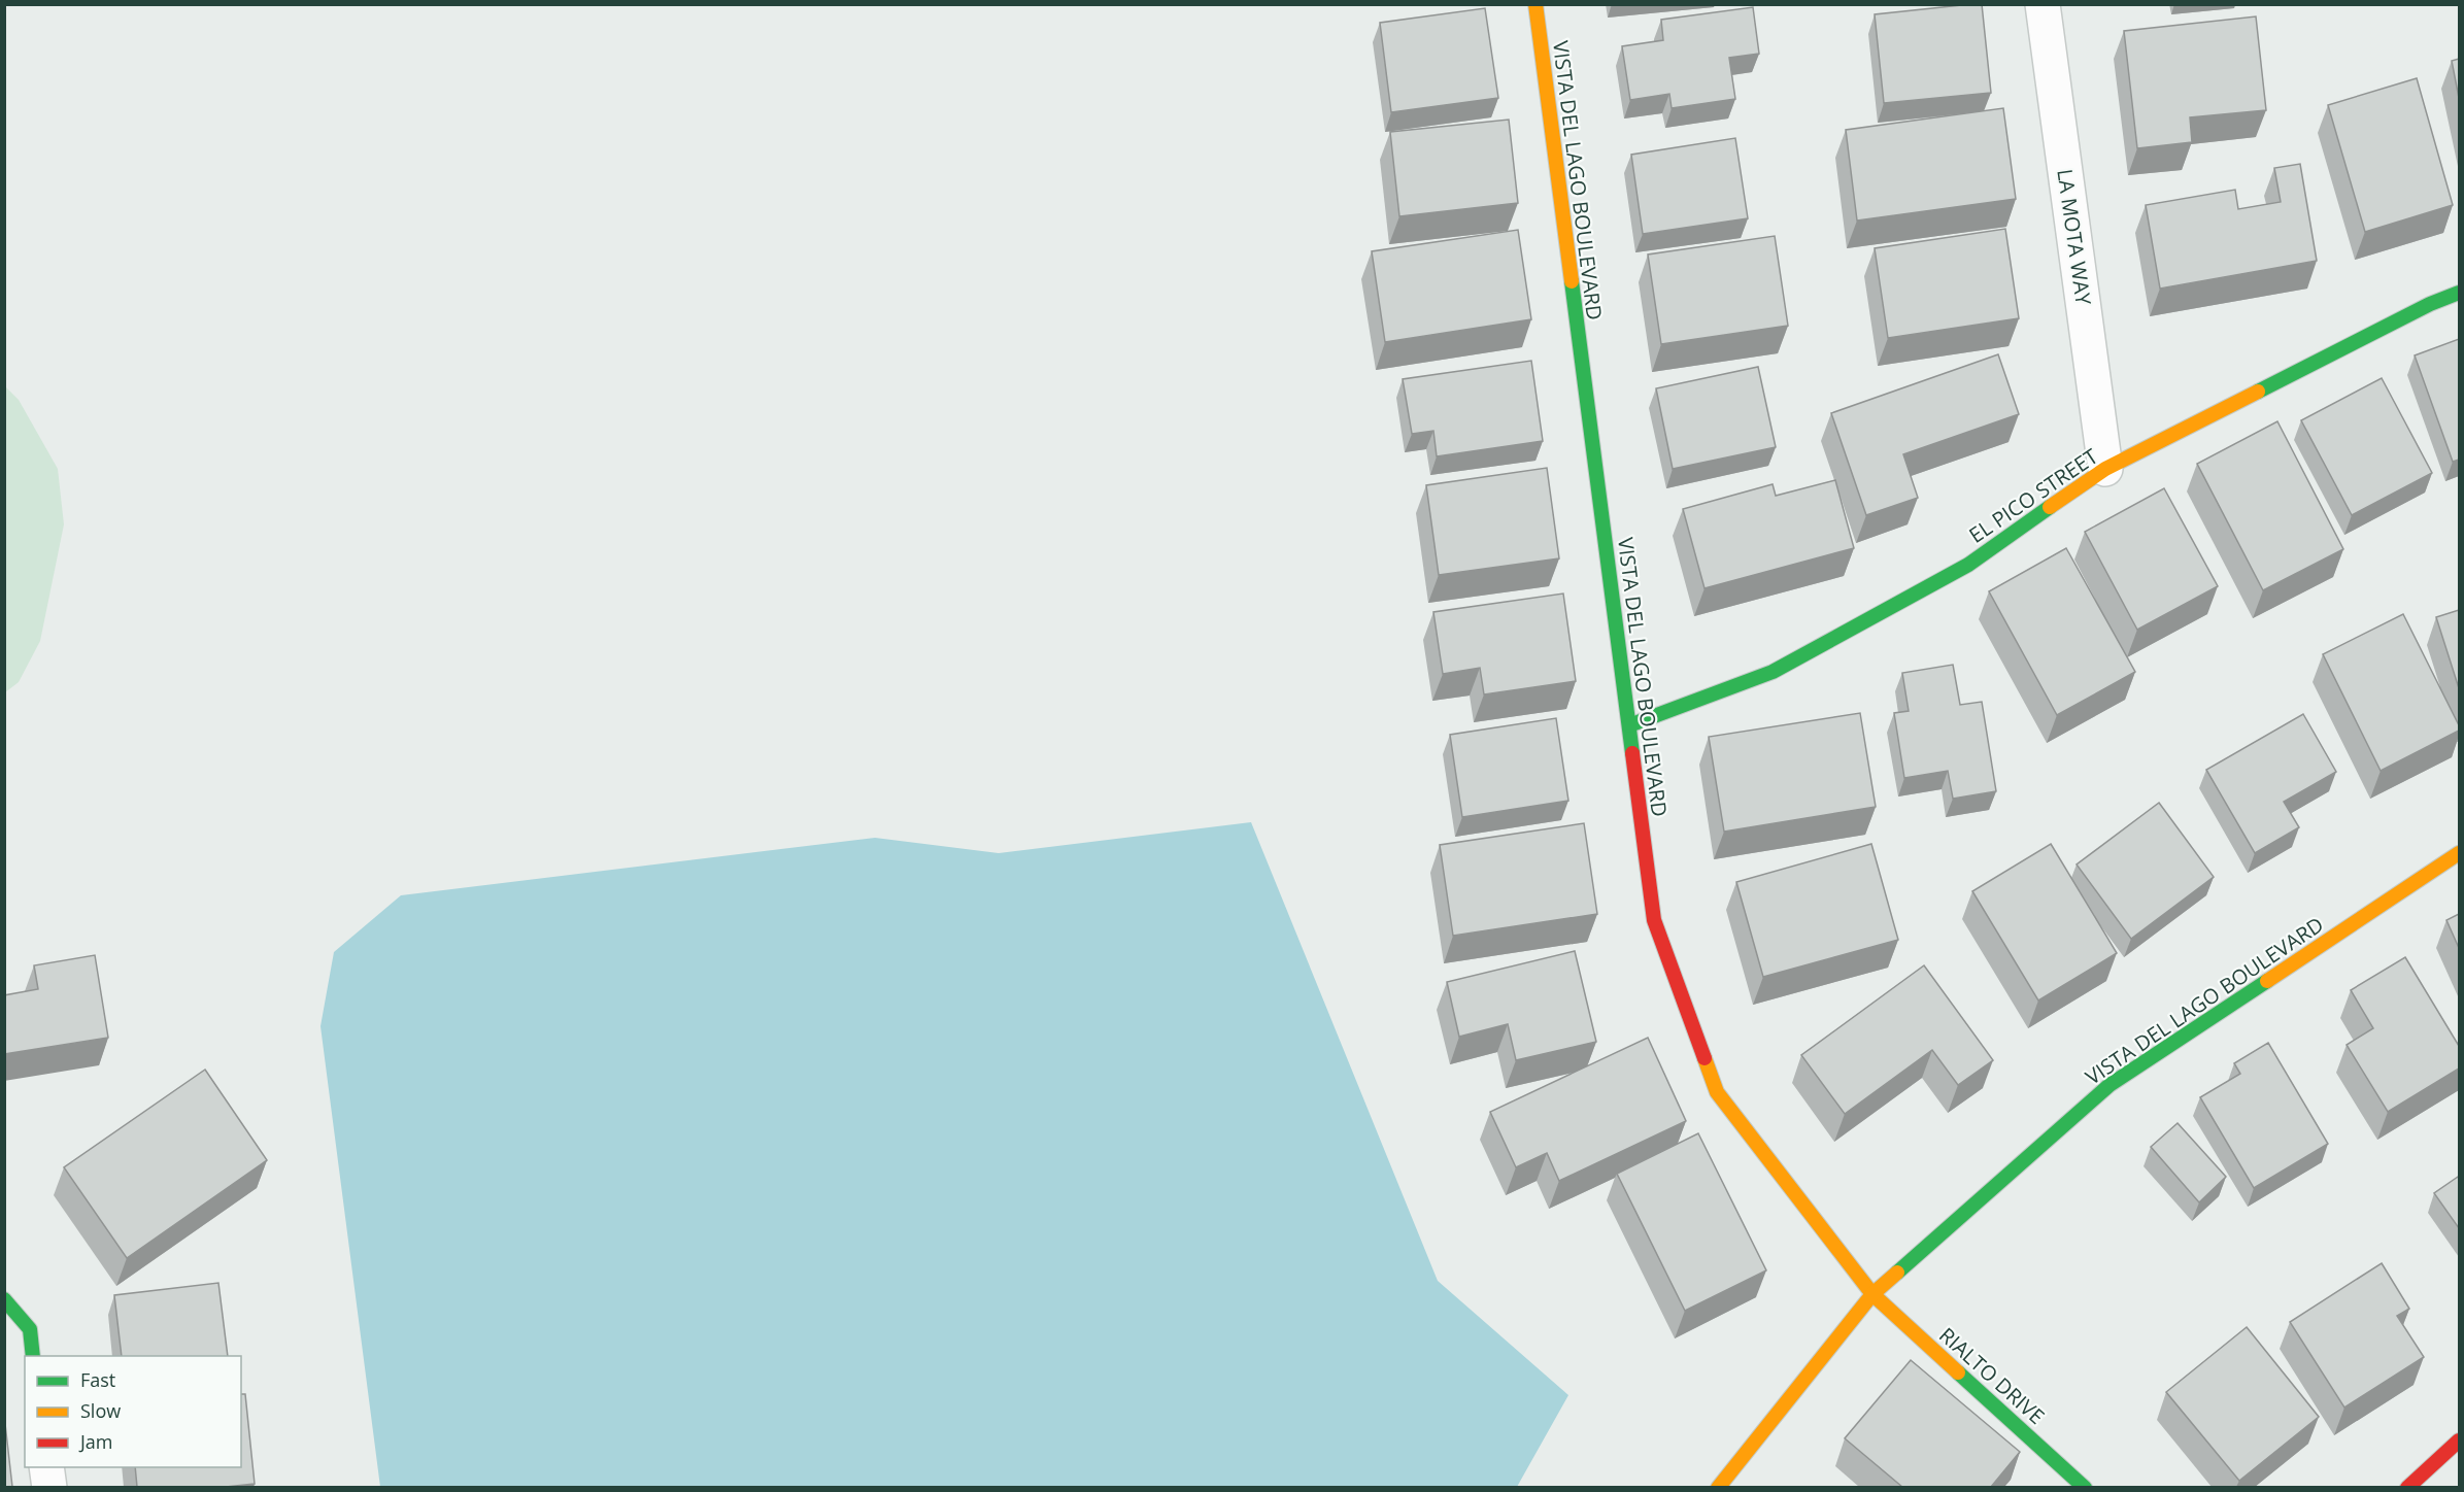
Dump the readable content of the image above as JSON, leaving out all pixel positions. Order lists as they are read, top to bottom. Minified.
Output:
{"streets":{"street":["VISTA DEL LAGO BOULEVARD","LA MOTA WAY","EL PICO STREET","RIALTO DRIVE"]},"crossings":[["VISTA DEL LAGO BOULEVARD","EL PICO STREET"],["VISTA DEL LAGO BOULEVARD","RIALTO DRIVE"],["LA MOTA WAY","EL PICO STREET"]],"legend":["Fast","Slow","Jam"]}
